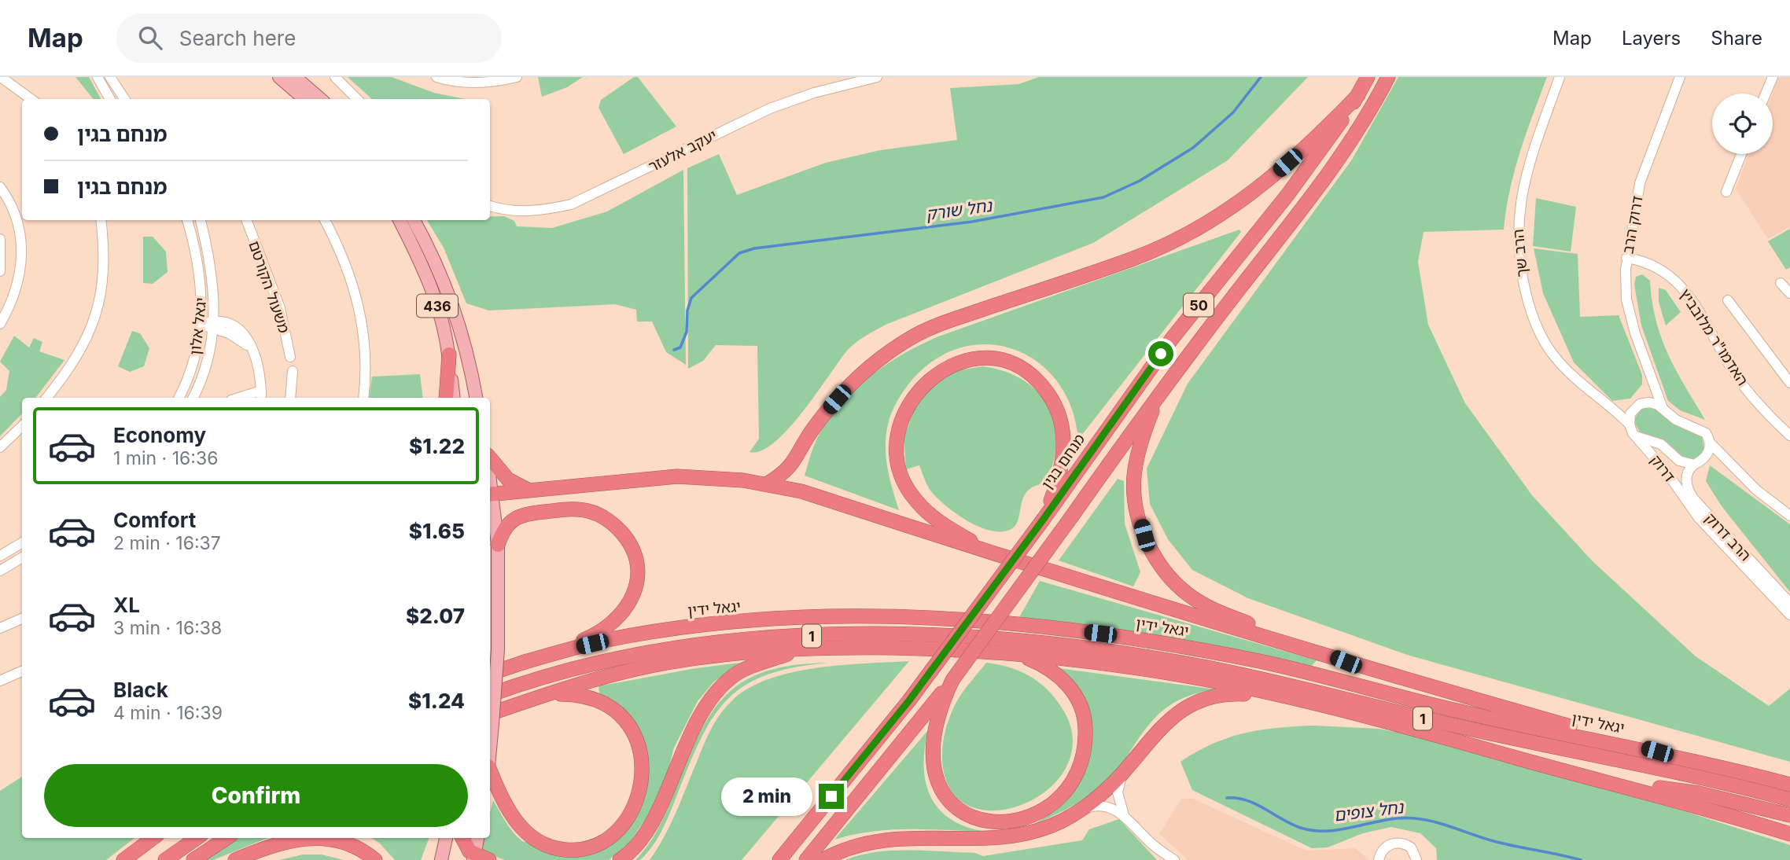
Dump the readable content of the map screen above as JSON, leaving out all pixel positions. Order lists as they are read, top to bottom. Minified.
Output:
{"streets":{"highway":["50","מנחם בגין","יגאל ידין","1"],"main road":["436"],"street":["יעקב אלעזר","דרוק הרב","הרב שך","משעול הקורטם","יגאל אלון","האדמו\"ר מלובביץ","דרוק","הרב דרוק"]},"crossings":[["דרוק הרב","האדמו\"ר מלובביץ"],["הרב שך","דרוק"],["דרוק","הרב דרוק"],["יגאל ידין","1"]],"water":["נחל שורק","נחל צופים"],"page":{"header":"Map","search":"Search here","nav":["Map","Layers","Share"],"banner":["מנחם בגין","מנחם בגין"],"list":[{"name":"Economy","note":"1 min · 16:36","value":"$1.22"},{"name":"Comfort","note":"2 min · 16:37","value":"$1.65"},{"name":"XL","note":"3 min · 16:38","value":"$2.07"},{"name":"Black","note":"4 min · 16:39","value":"$1.24"}],"buttons":"Confirm","bubble":"2 min"}}
